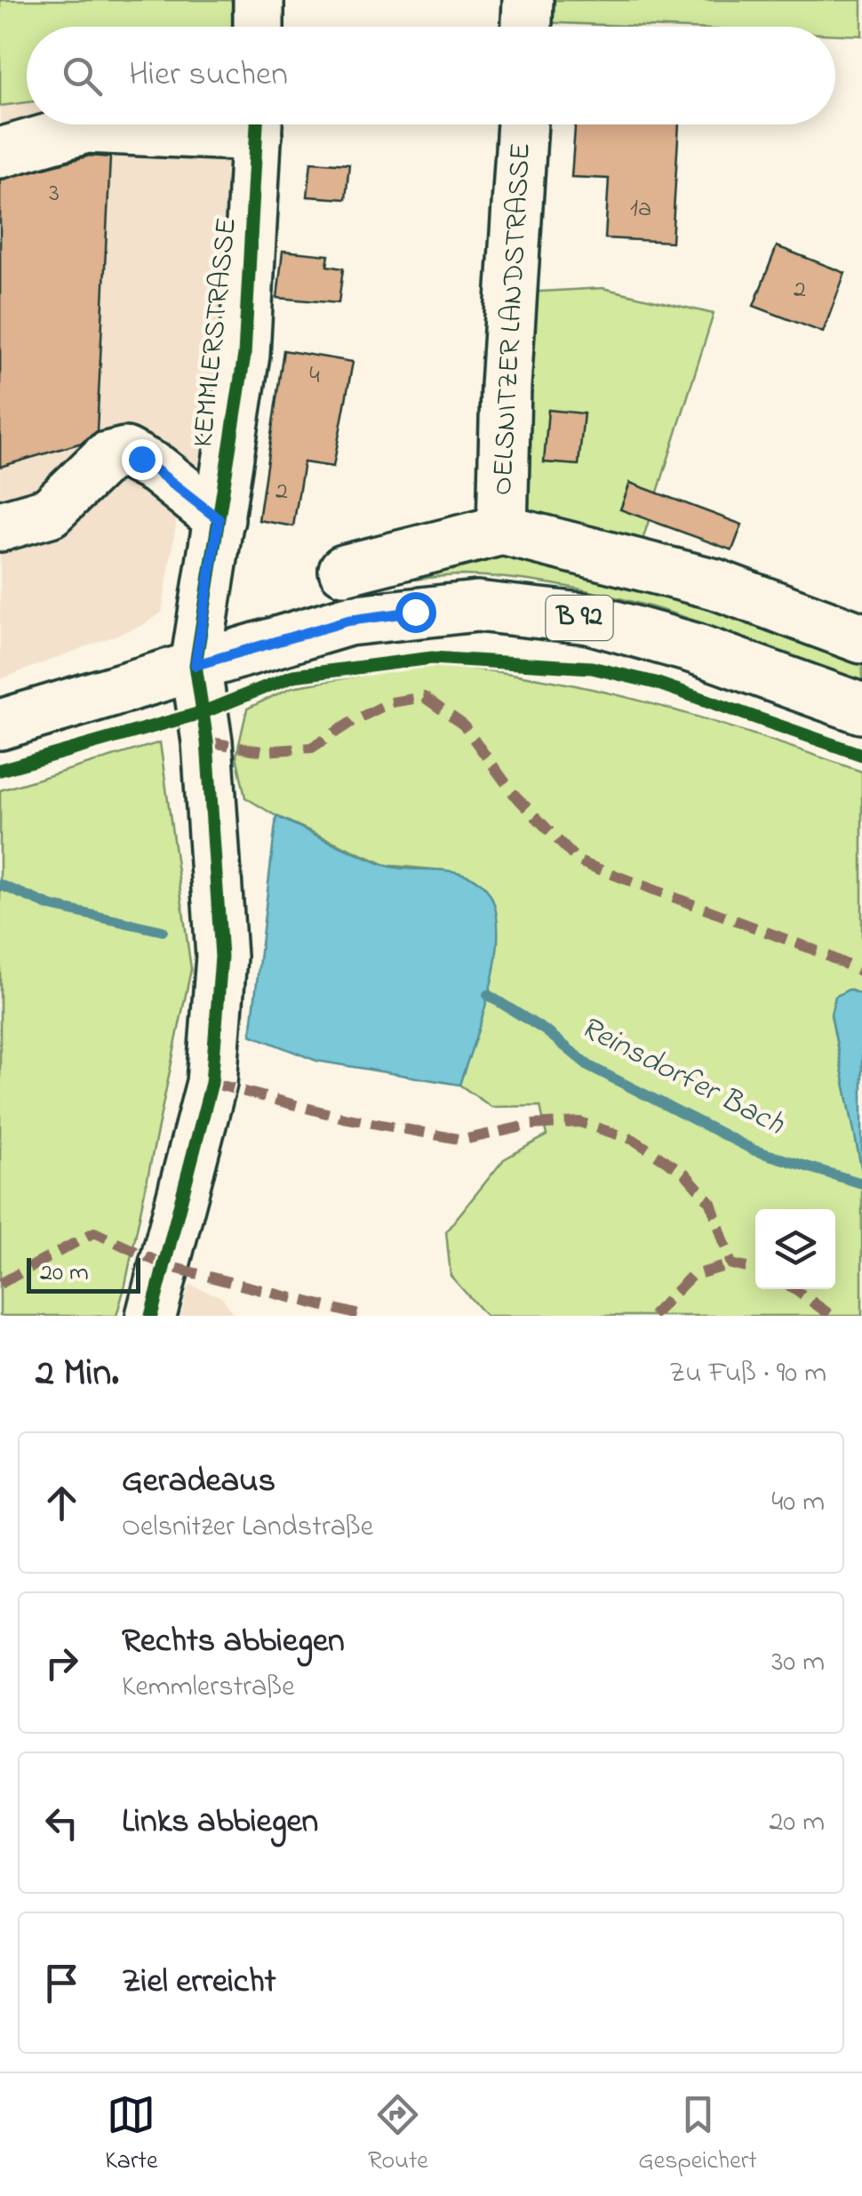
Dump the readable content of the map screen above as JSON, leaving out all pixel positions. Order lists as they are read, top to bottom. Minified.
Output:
{"streets":{"street":["OELSNITZER LANDSTRASSE","KEMMLERSTRASSE","B 92"]},"crossings":[["KEMMLERSTRASSE","B 92"]],"water":["Reinsdorfer Bach"],"house_numbers":["3","1a","2","4","2"],"scale_bar":"20 m","page":{"search":"Hier suchen","scale":"20 m","heading":["2 Min.","Zu Fuß · 90 m"],"list":[["Geradeaus","Oelsnitzer Landstraße","40 m"],["Rechts abbiegen","Kemmlerstraße","30 m"],["Links abbiegen","20 m"],"Ziel erreicht"],"nav":["Karte","Route","Gespeichert"]}}
